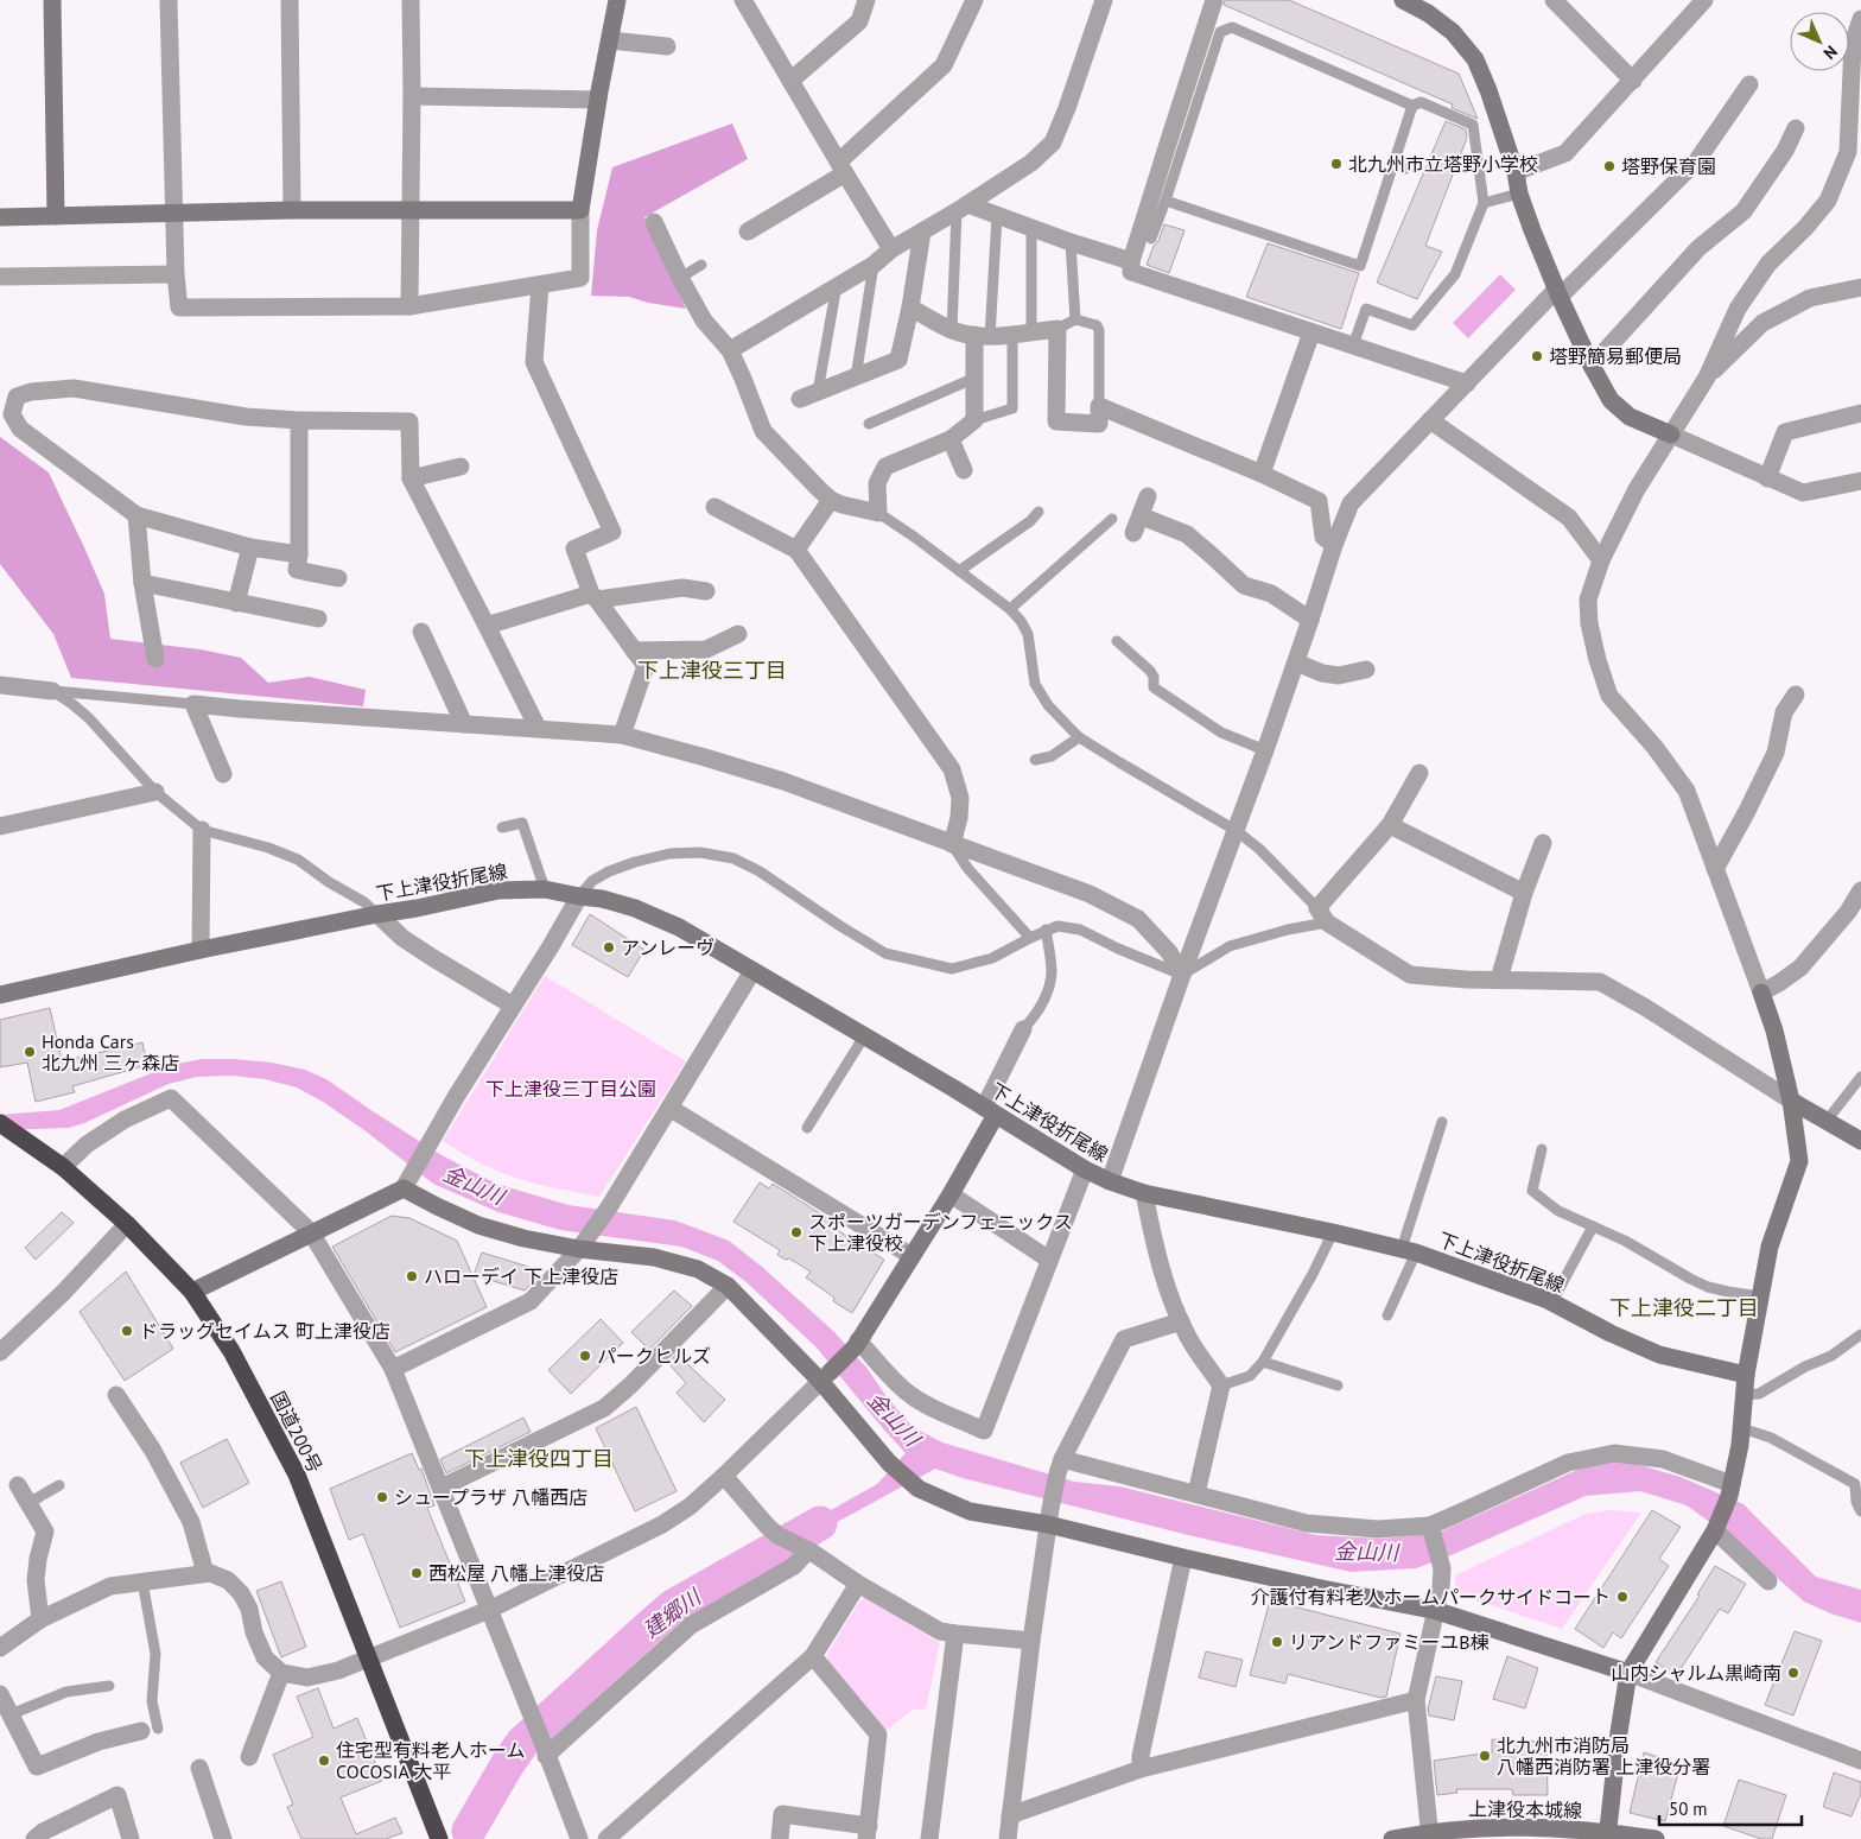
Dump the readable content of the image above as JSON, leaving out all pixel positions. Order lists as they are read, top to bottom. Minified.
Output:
{"streets":{"highway":["国道200号"],"street":["下上津役折尾線","上津役本城線"]},"districts":["下上津役三丁目","下上津役二丁目","下上津役四丁目"],"water":["金山川","建郷川"],"parks":["下上津役三丁目公園"],"places":["北九州市立塔野小学校","塔野保育園","塔野簡易郵便局","アンレーヴ","Honda Cars 北九州 三ヶ森店","スポーツガーデンフェニックス 下上津役校","ハローデイ 下上津役店","ドラッグセイムス 町上津役店","パークヒルズ","シュープラザ 八幡西店","西松屋 八幡上津役店","介護付有料老人ホームパークサイドコート","リアンドファミーユB棟","山内シャルム黒崎南","北九州市消防局 八幡西消防署 上津役分署","住宅型有料老人ホーム COCOSIA 大平"],"scale_bar":"50 m","north":"bottom right"}
